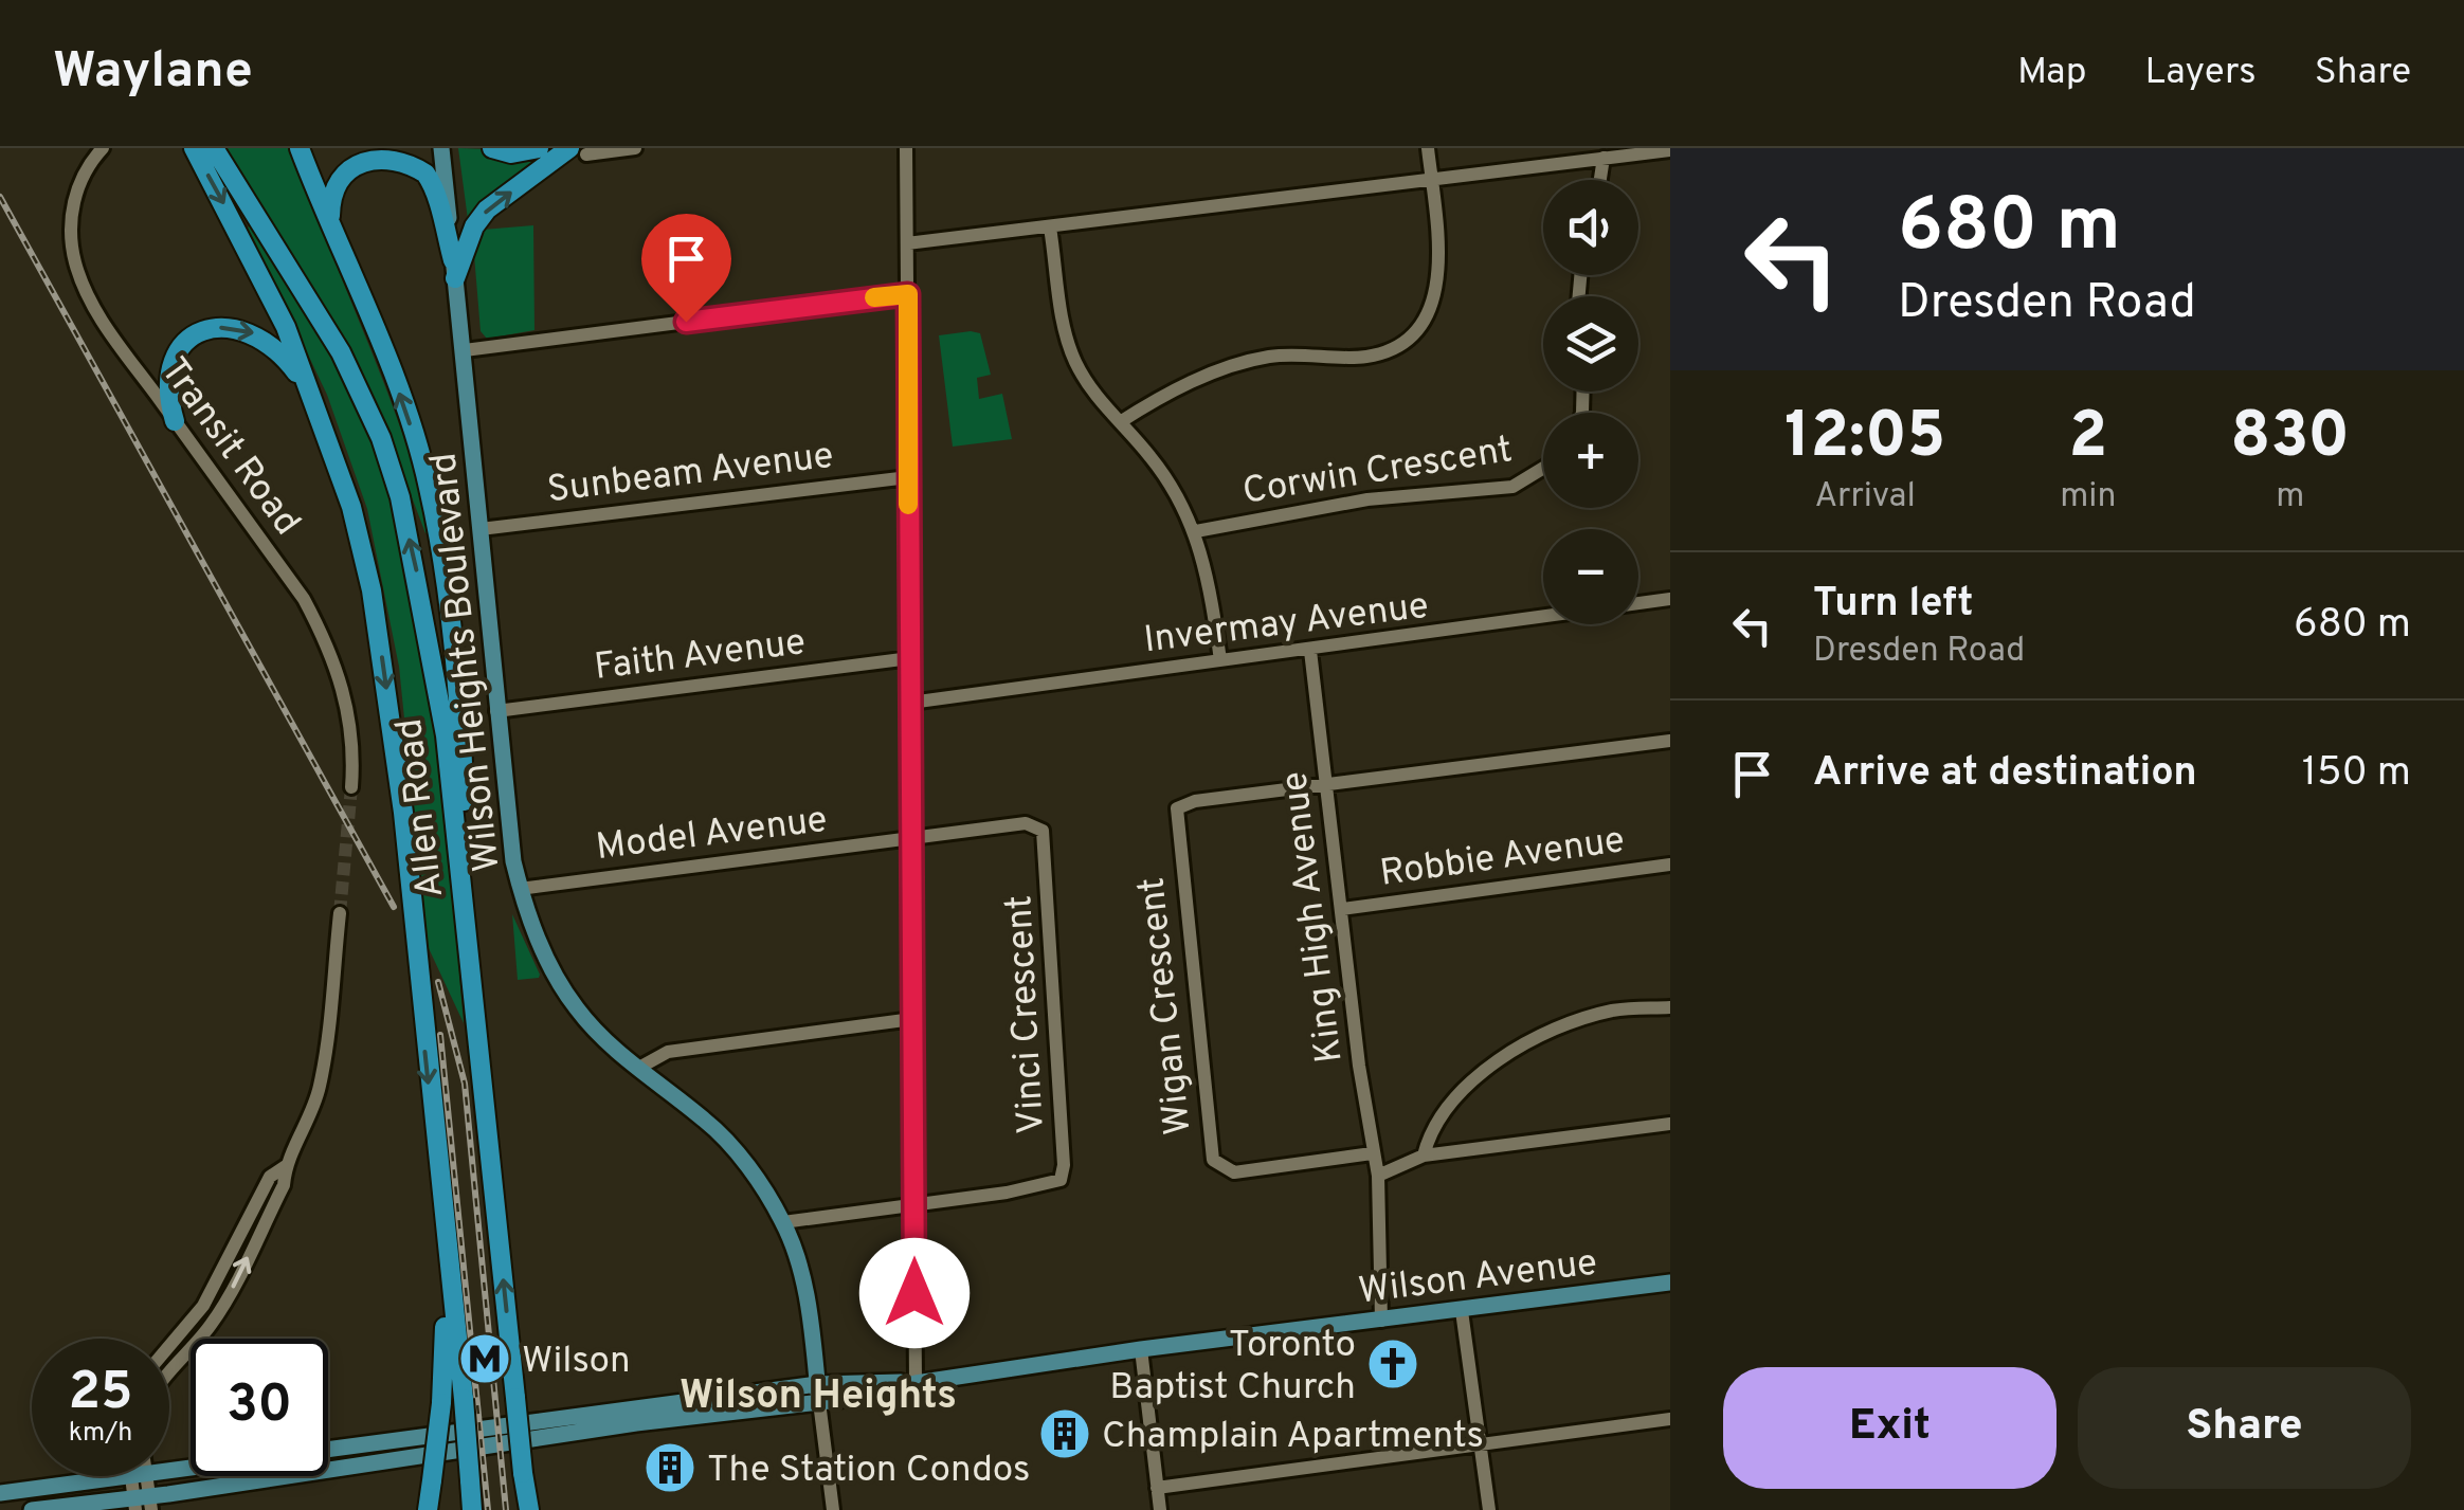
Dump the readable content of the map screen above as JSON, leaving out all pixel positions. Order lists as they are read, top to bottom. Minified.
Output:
{"streets":{"highway":["Allen Road"],"main road":["Wilson Heights Boulevard","Wilson Avenue"],"street":["Transit Road","Corwin Crescent","Sunbeam Avenue","Invermay Avenue","Faith Avenue","Model Avenue","Robbie Avenue","King High Avenue","Wigan Crescent","Vinci Crescent"]},"crossings":[["Sunbeam Avenue","Wilson Heights Boulevard"],["Invermay Avenue","King High Avenue"],["Faith Avenue","Wilson Heights Boulevard"],["Wilson Heights Boulevard","Model Avenue"],["Wilson Heights Boulevard","Wilson Avenue"],["Model Avenue","Vinci Crescent"],["Robbie Avenue","King High Avenue"],["King High Avenue","Wigan Crescent"],["King High Avenue","Wilson Avenue"]],"districts":["Wilson Heights"],"places":{"metro station":["Wilson"],"church":["Toronto Baptist Church"],"building":["Champlain Apartments","The Station Condos"]},"page":{"header":"Waylane","nav":["Map","Layers","Share"],"turn":["680 m","Dresden Road"],"map_buttons":["+","−"],"eta":["12:05","Arrival","2","min","830","m"],"list":[{"name":"Turn left","note":"Dresden Road","value":"680 m"},{"name":"Arrive at destination","value":"150 m"}],"speed":"25 km/h","limit":"30","buttons":["Exit","Share"]}}
